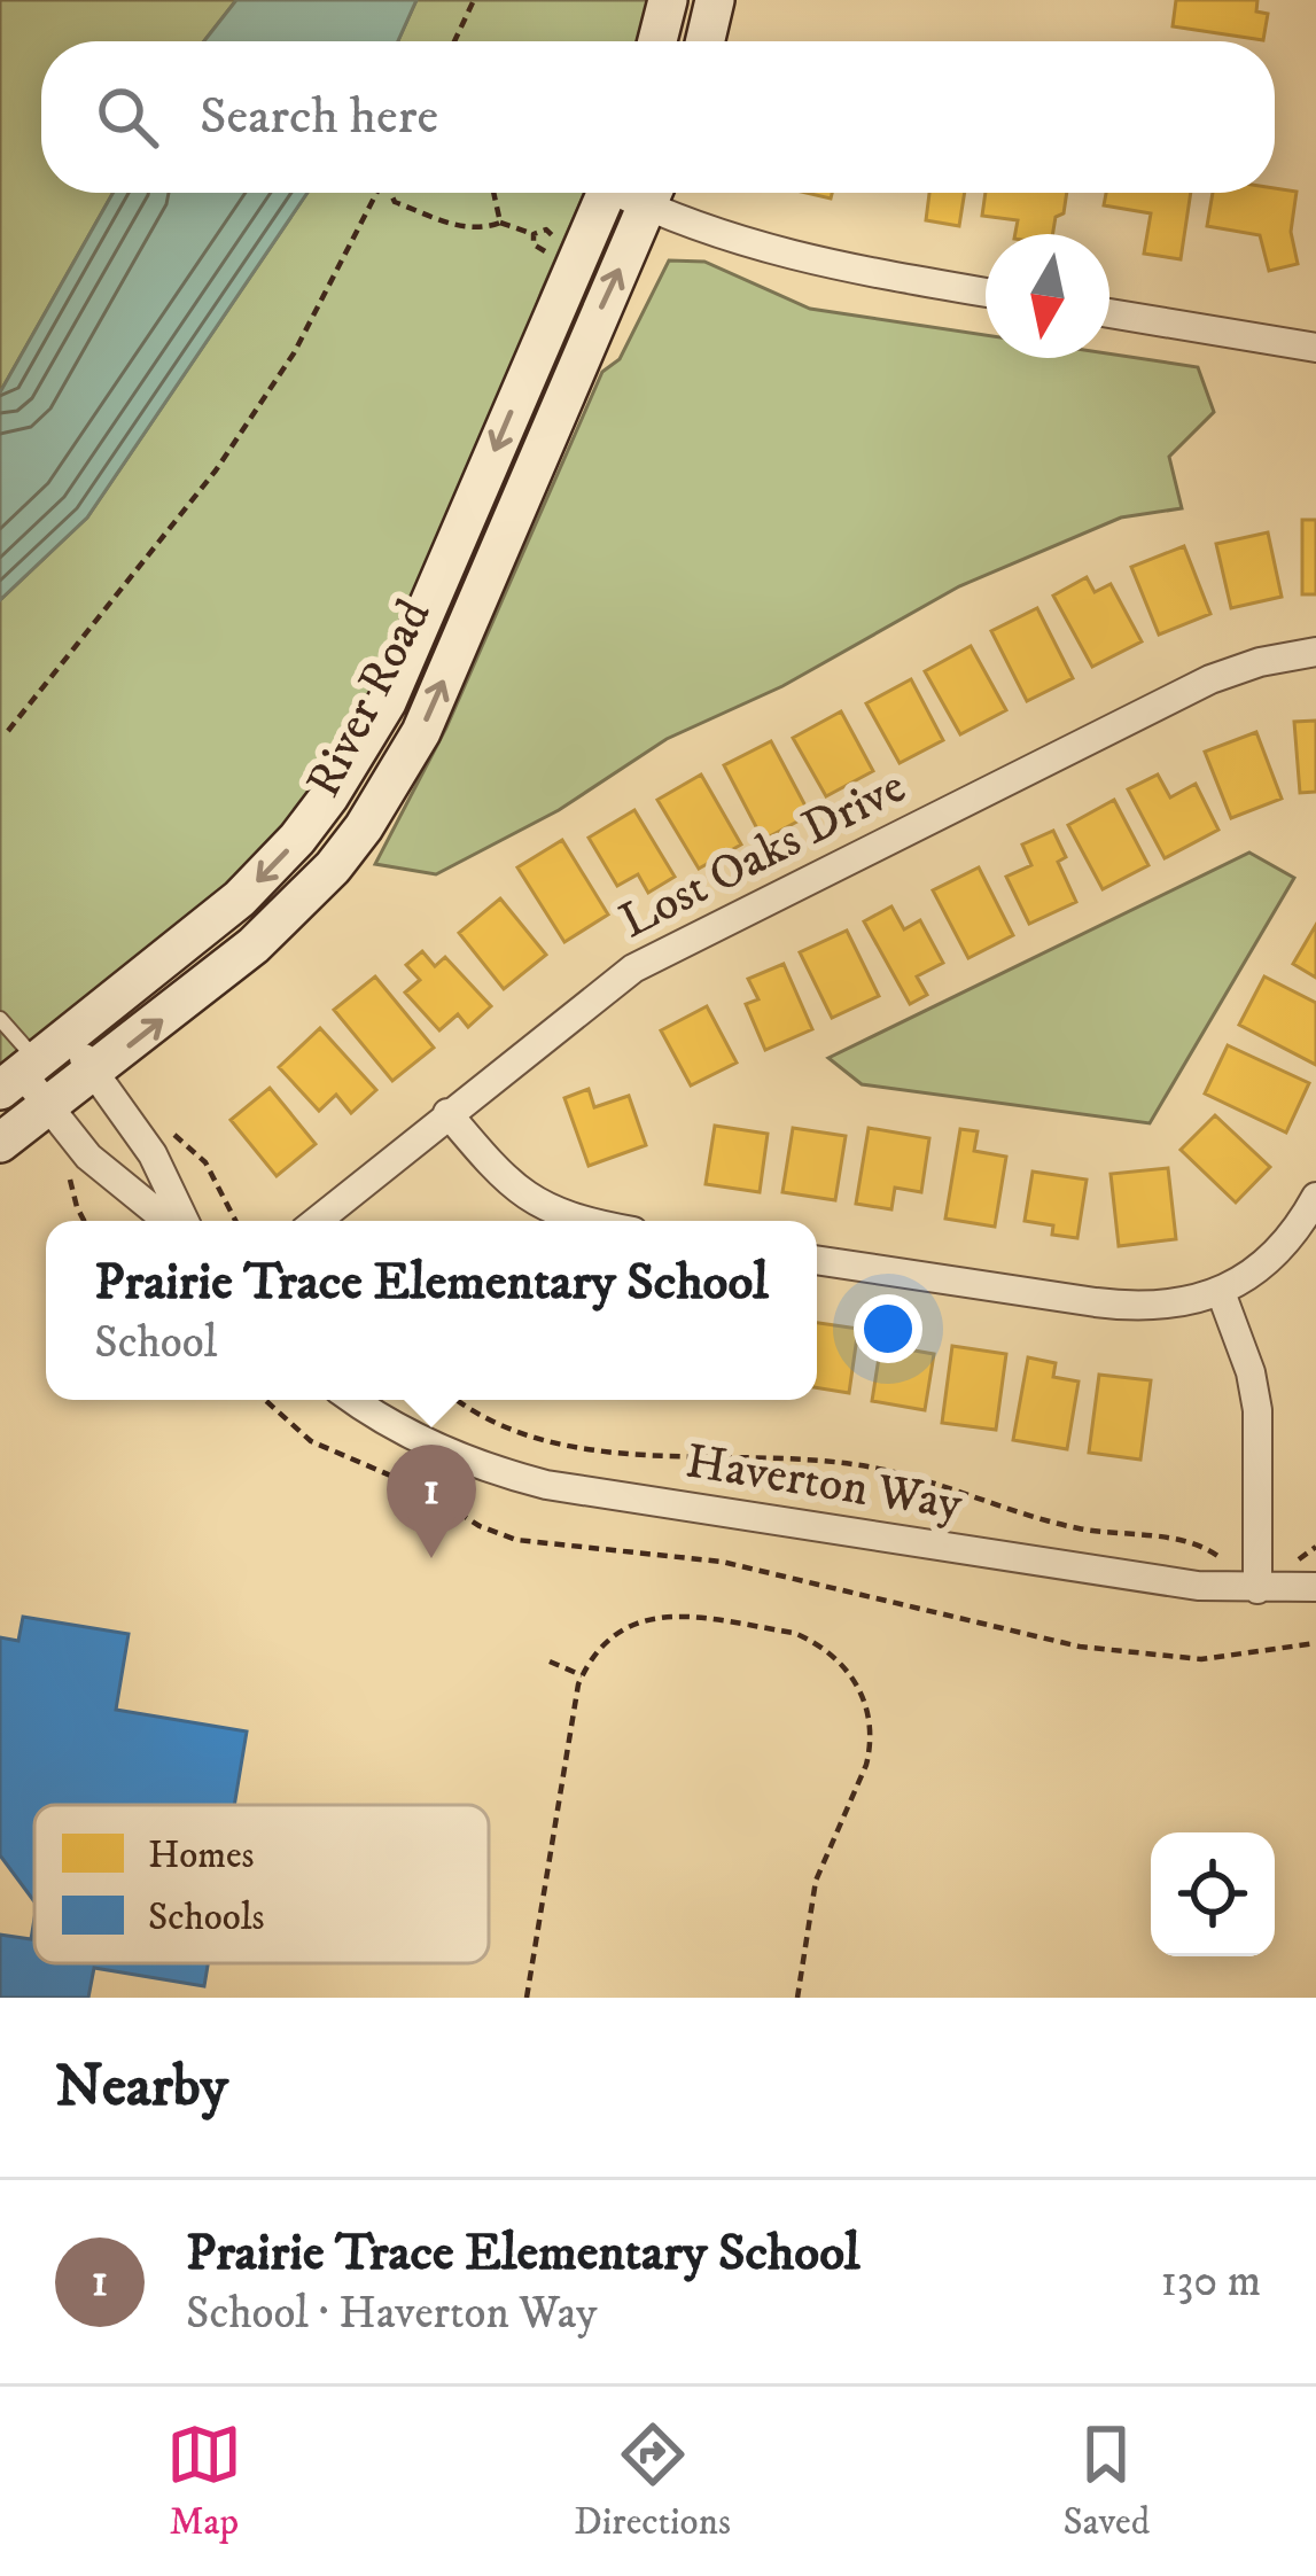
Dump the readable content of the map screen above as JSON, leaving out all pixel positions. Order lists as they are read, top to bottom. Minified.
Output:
{"streets":{"main road":["River Road"],"street":["Lost Oaks Drive","Haverton Way"]},"legend":["Homes","Schools"],"north":"bottom","page":{"search":"Search here","popup":["Prairie Trace Elementary School","School"],"pins":"1","heading":"Nearby","list":[{"mark":"1","name":"Prairie Trace Elementary School","note":"School · Haverton Way","value":"130 m"}],"nav":["Map","Directions","Saved"]}}
